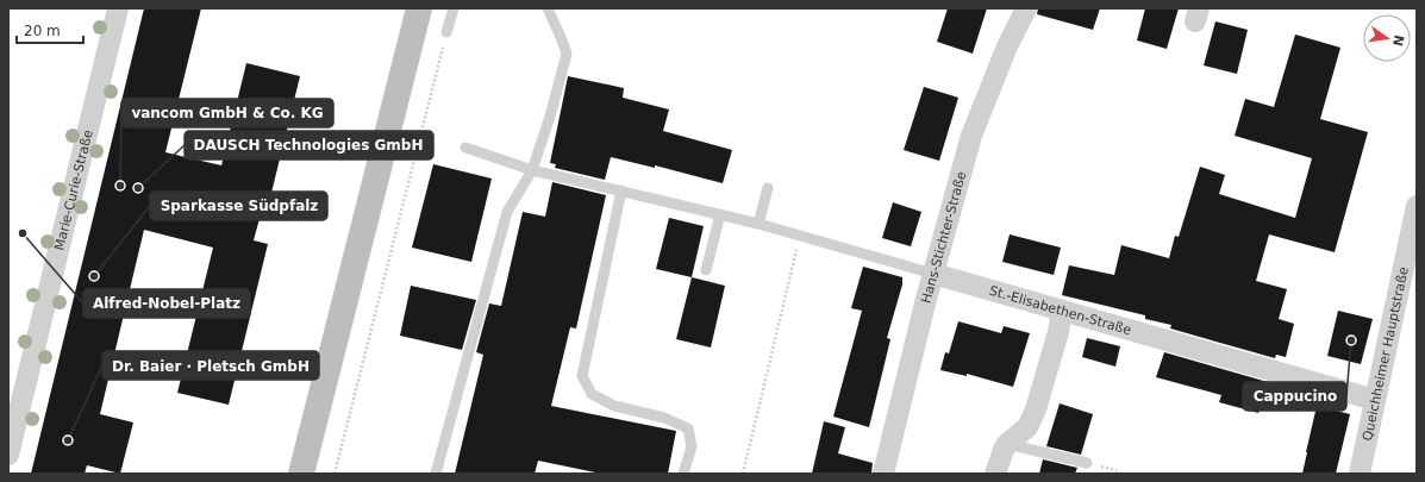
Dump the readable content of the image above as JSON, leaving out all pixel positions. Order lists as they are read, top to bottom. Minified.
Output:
{"streets":{"street":["Marie-Curie-Straße","Hans-Stichter-Straße","St.-Elisabethen-Straße","Queichheimer Hauptstraße"]},"crossings":[["Hans-Stichter-Straße","St.-Elisabethen-Straße"],["St.-Elisabethen-Straße","Queichheimer Hauptstraße"]],"places":["vancom GmbH & Co. KG","DAUSCH Technologies GmbH","Alfred-Nobel-Platz","Sparkasse Südpfalz","Cappucino","Dr. Baier · Pletsch GmbH"],"scale_bar":"20 m","north":"right"}
